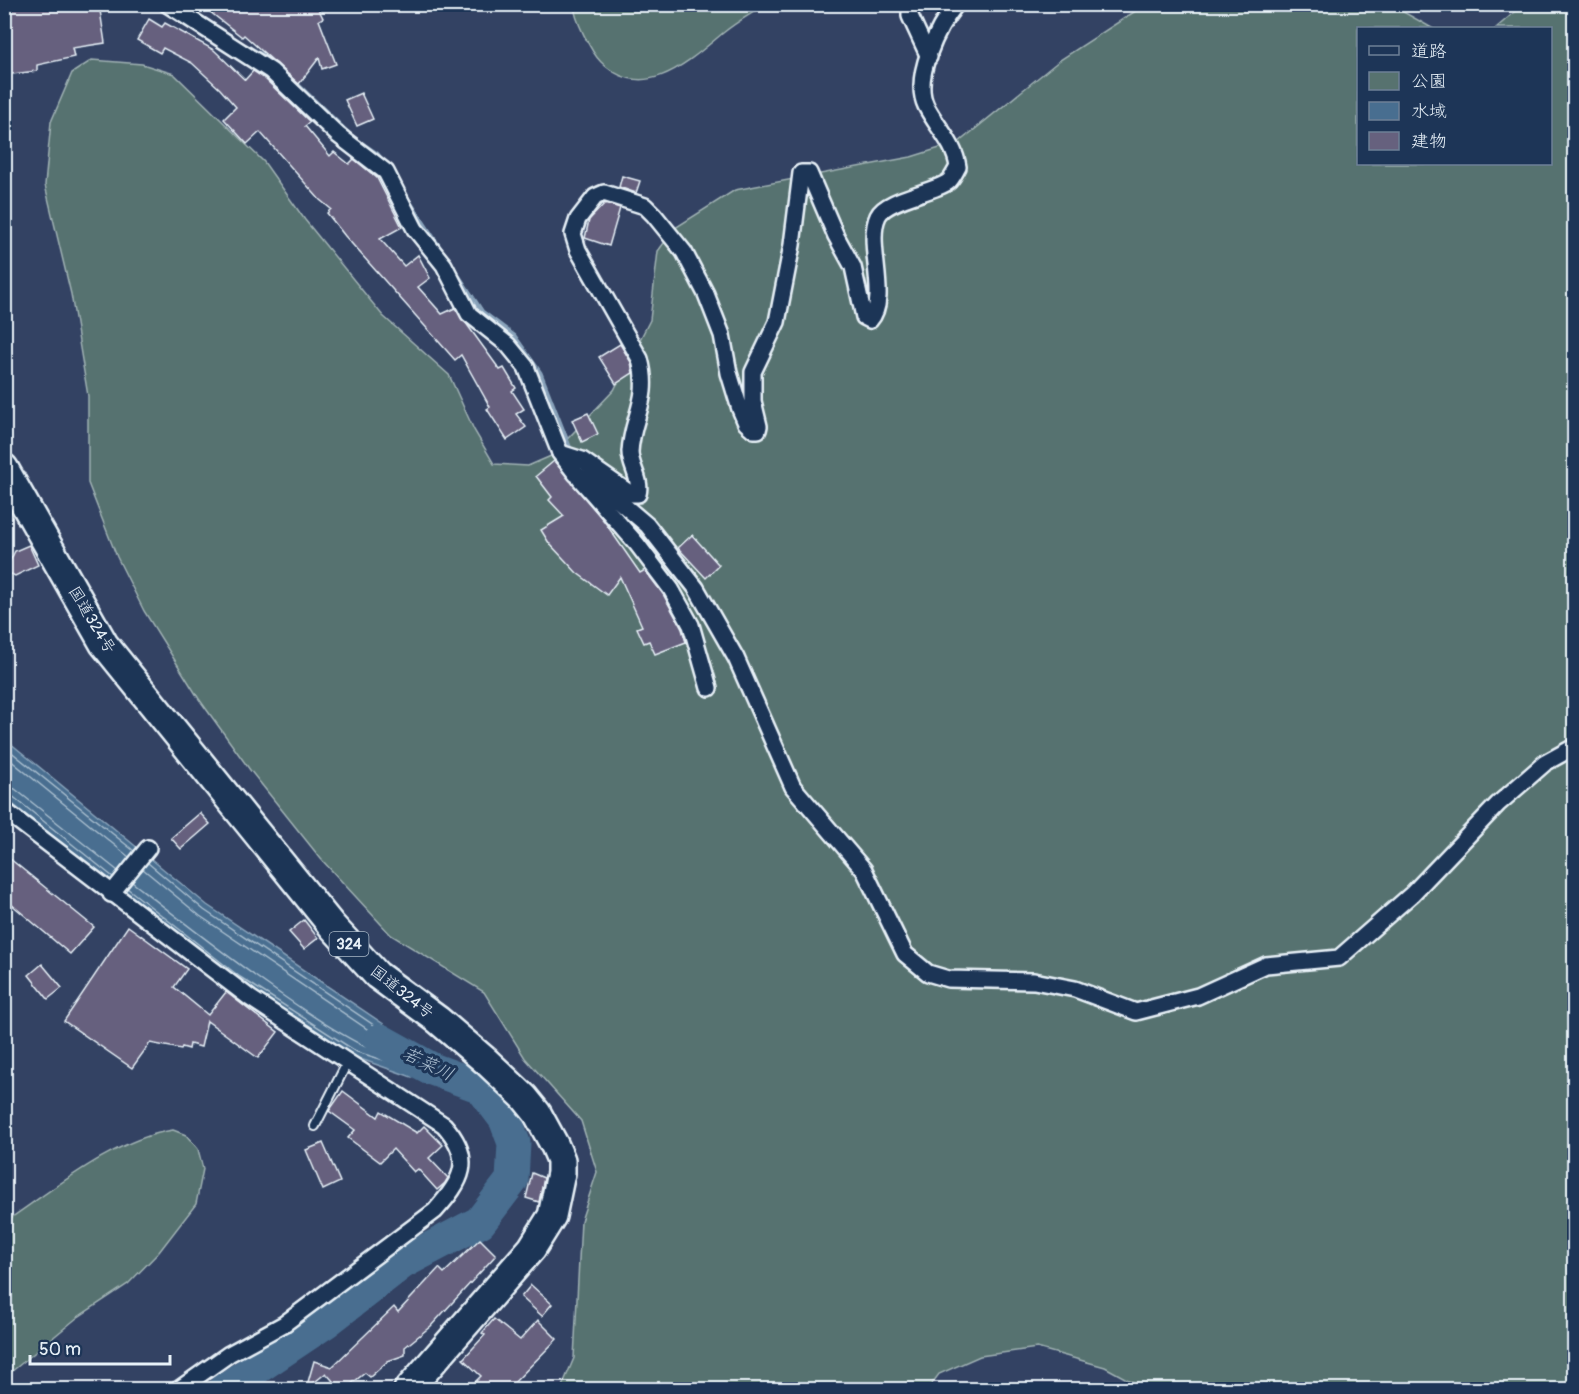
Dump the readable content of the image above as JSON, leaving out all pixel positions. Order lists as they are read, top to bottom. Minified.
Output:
{"streets":{"highway":["国道324号","324"]},"water":["若菜川"],"legend":["道路","公園","水域","建物"],"scale_bar":"50 m"}
